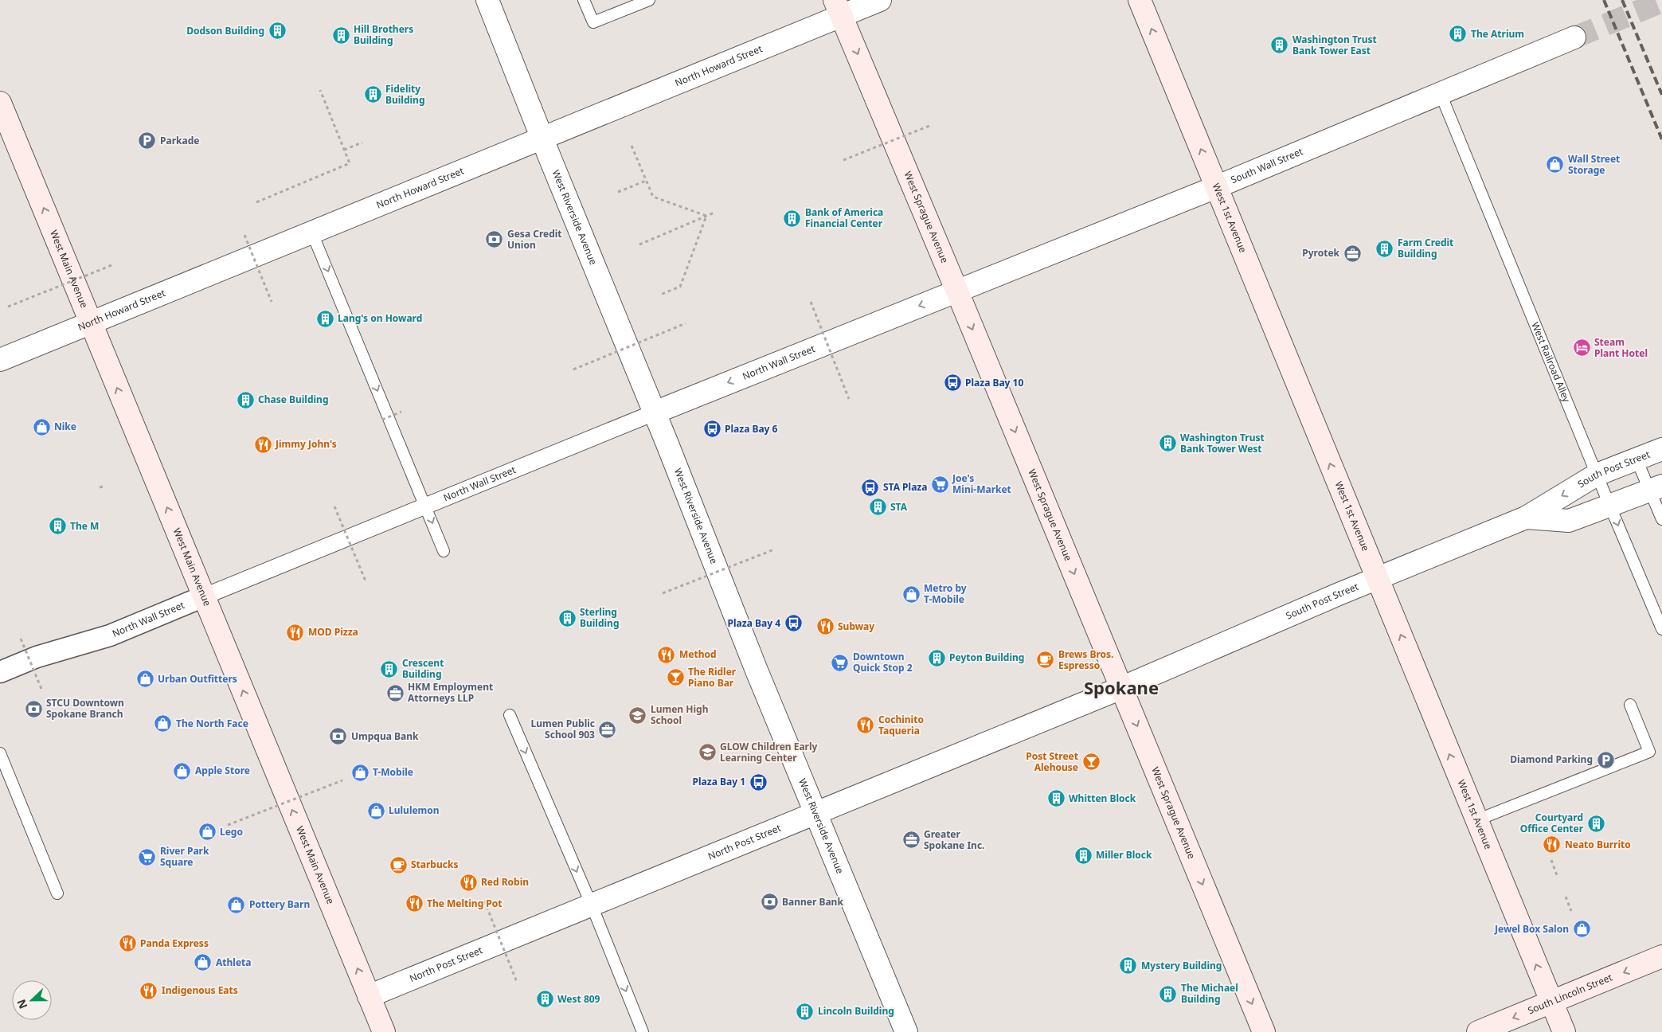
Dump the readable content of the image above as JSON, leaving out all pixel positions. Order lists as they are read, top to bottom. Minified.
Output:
{"streets":{"main road":["West Sprague Avenue","West 1st Avenue","West Main Avenue","South Lincoln Street"],"street":["North Howard Street","South Wall Street","West Riverside Avenue","North Wall Street","South Post Street","North Post Street"],"lane":["West Railroad Alley"]},"crossings":[["North Howard Street","West Riverside Avenue"],["North Howard Street","West Sprague Avenue"],["North Howard Street","West Main Avenue"],["South Wall Street","West Sprague Avenue"],["South Wall Street","West 1st Avenue"],["South Wall Street","West Railroad Alley"],["South Wall Street","North Wall Street"],["West Riverside Avenue","North Wall Street"],["West Riverside Avenue","North Post Street"],["West Sprague Avenue","North Wall Street"],["West Sprague Avenue","South Post Street"],["West Sprague Avenue","North Post Street"],["West 1st Avenue","South Post Street"],["West 1st Avenue","South Lincoln Street"],["West Main Avenue","North Wall Street"],["West Main Avenue","North Post Street"],["West Railroad Alley","South Post Street"],["South Post Street","North Post Street"]],"one_way":["West Sprague Avenue","West 1st Avenue","West Main Avenue","South Lincoln Street"],"districts":["Spokane"],"places":{"building":["Dodson Building","The Atrium","Hill Brothers Building","Washington Trust Bank Tower East","Fidelity Building","Bank of America Financial Center","Farm Credit Building","Lang's on Howard","Chase Building","Washington Trust Bank Tower West","STA","The M","Sterling Building","Peyton Building","Crescent Building","Whitten Block","Courtyard Office Center","Miller Block","Mystery Building","The Michael Building","West 809","Lincoln Building"],"parking":["Parkade","Diamond Parking"],"shop":["Wall Street Storage","Nike","Metro by T-Mobile","Urban Outfitters","The North Face","Apple Store","T-Mobile","Lululemon","Lego","Pottery Barn","Jewel Box Salon","Athleta"],"bank":["Gesa Credit Union","STCU Downtown Spokane Branch","Umpqua Bank","Banner Bank"],"office":["Pyrotek","HKM Employment Attorneys LLP","Lumen Public School 903","Greater Spokane Inc."],"hotel":["Steam Plant Hotel"],"bus stop":["Plaza Bay 10","Plaza Bay 6","STA Plaza","Plaza Bay 4","Plaza Bay 1"],"restaurant":["Jimmy John's","Subway","MOD Pizza","Method","Cochinito Taqueria","Neato Burrito","Red Robin","The Melting Pot","Panda Express","Indigenous Eats"],"supermarket":["Joe's Mini-Market","Downtown Quick Stop 2","River Park Square"],"cafe":["Brews Bros. Espresso","Starbucks"],"bar":["The Ridler Piano Bar","Post Street Alehouse"],"school or university":["Lumen High School","GLOW Children Early Learning Center"]},"north":"left"}
